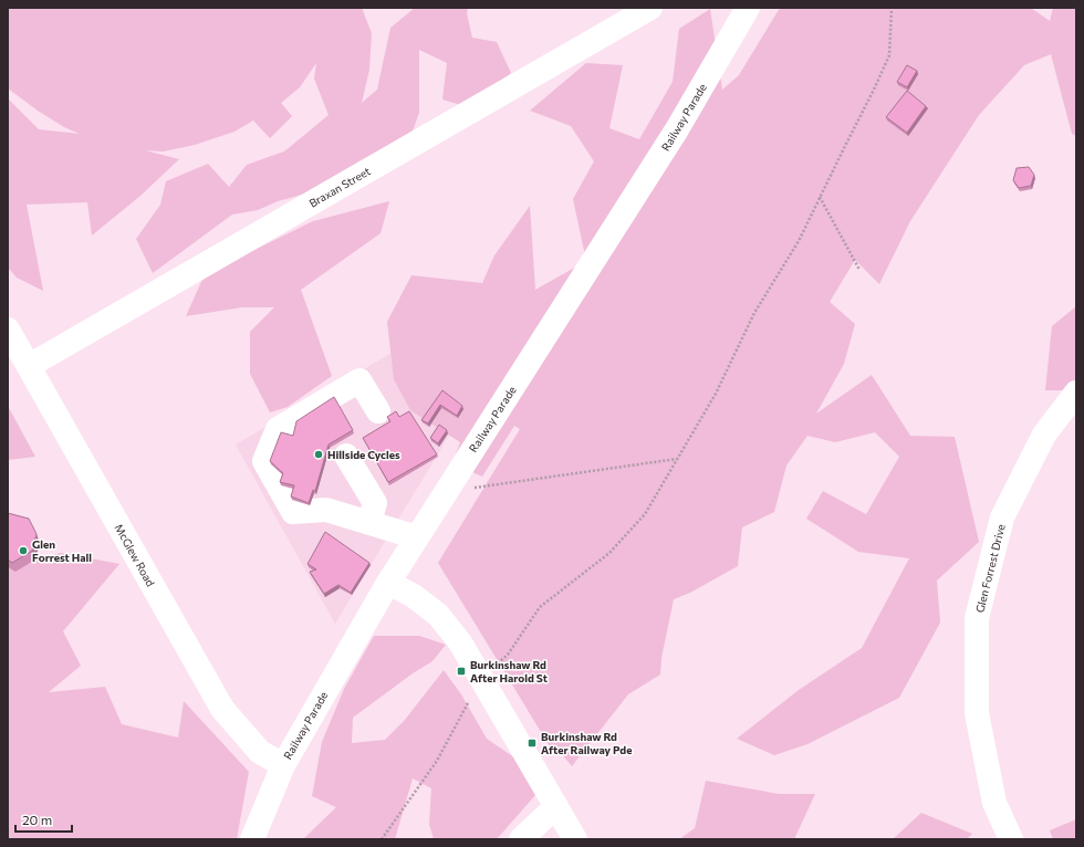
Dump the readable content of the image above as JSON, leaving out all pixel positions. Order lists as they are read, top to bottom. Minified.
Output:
{"streets":{"street":["Railway Parade","Braxan Street","McGlew Road","Glen Forrest Drive"]},"crossings":[["Railway Parade","McGlew Road"],["Braxan Street","McGlew Road"]],"places":{"other":["Hillside Cycles","Glen Forrest Hall"],"transit":["Burkinshaw Rd After Harold St","Burkinshaw Rd After Railway Pde"]},"scale_bar":"20 m"}
